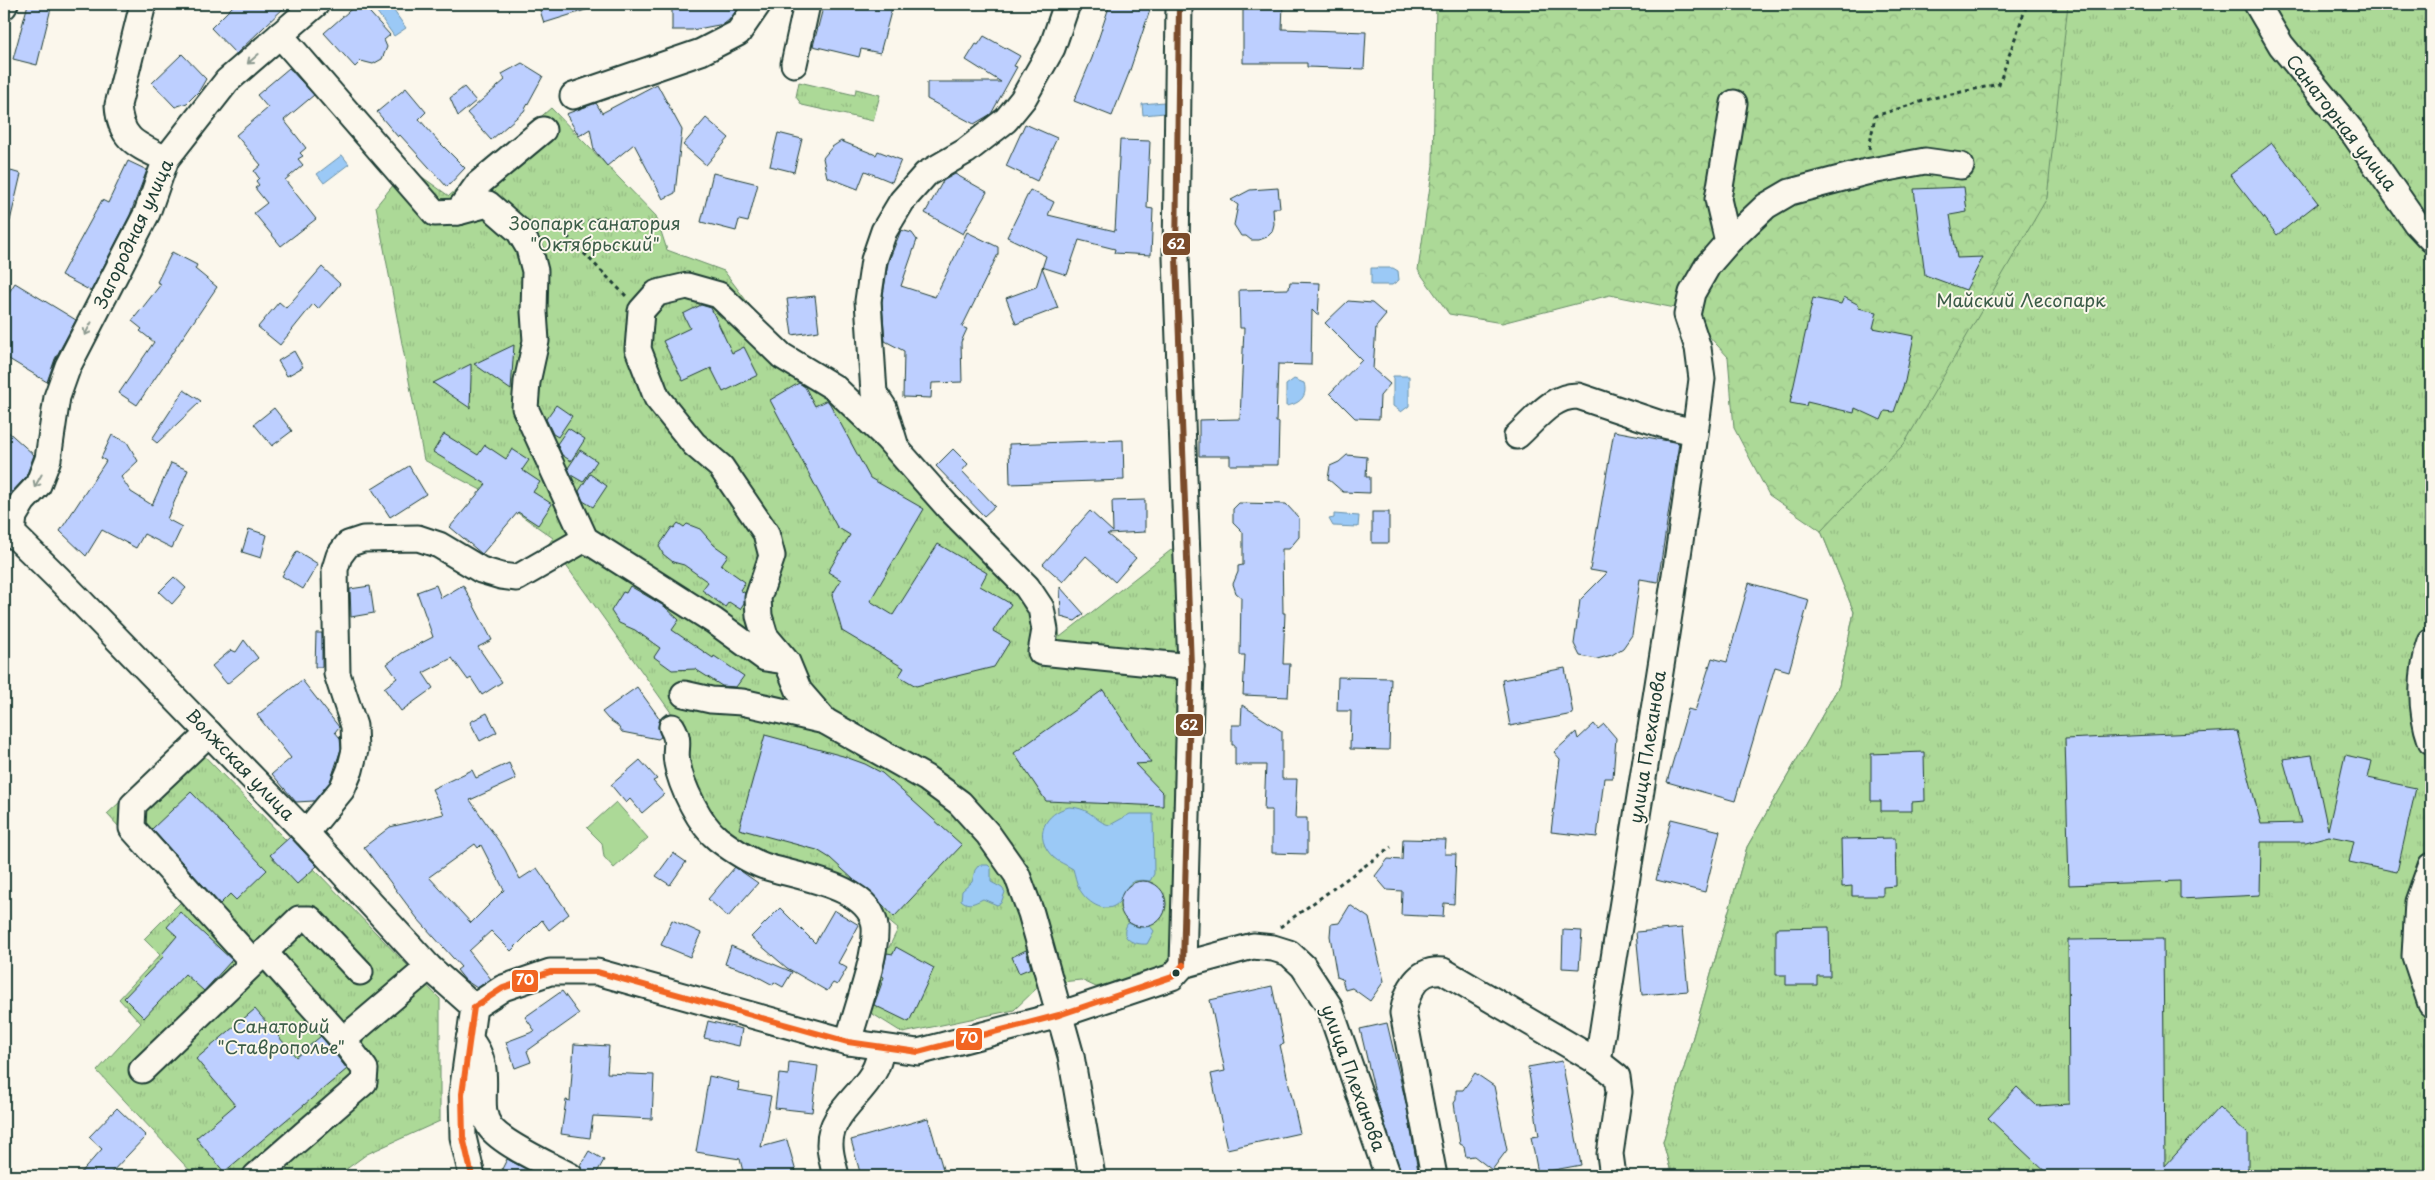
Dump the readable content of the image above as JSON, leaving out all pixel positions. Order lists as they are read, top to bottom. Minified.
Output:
{"streets":{"street":["Санаторная улица","Загородная улица","улица Плеханова","Волжская улица"]},"crossings":[["Загородная улица","Волжская улица"]],"one_way":["Загородная улица"],"parks":["Зоопарк санатория \"Октябрьский\"","Майский Лесопарк","Санаторий \"Ставрополье\""],"lines":["transit line 62","transit line 70"]}
